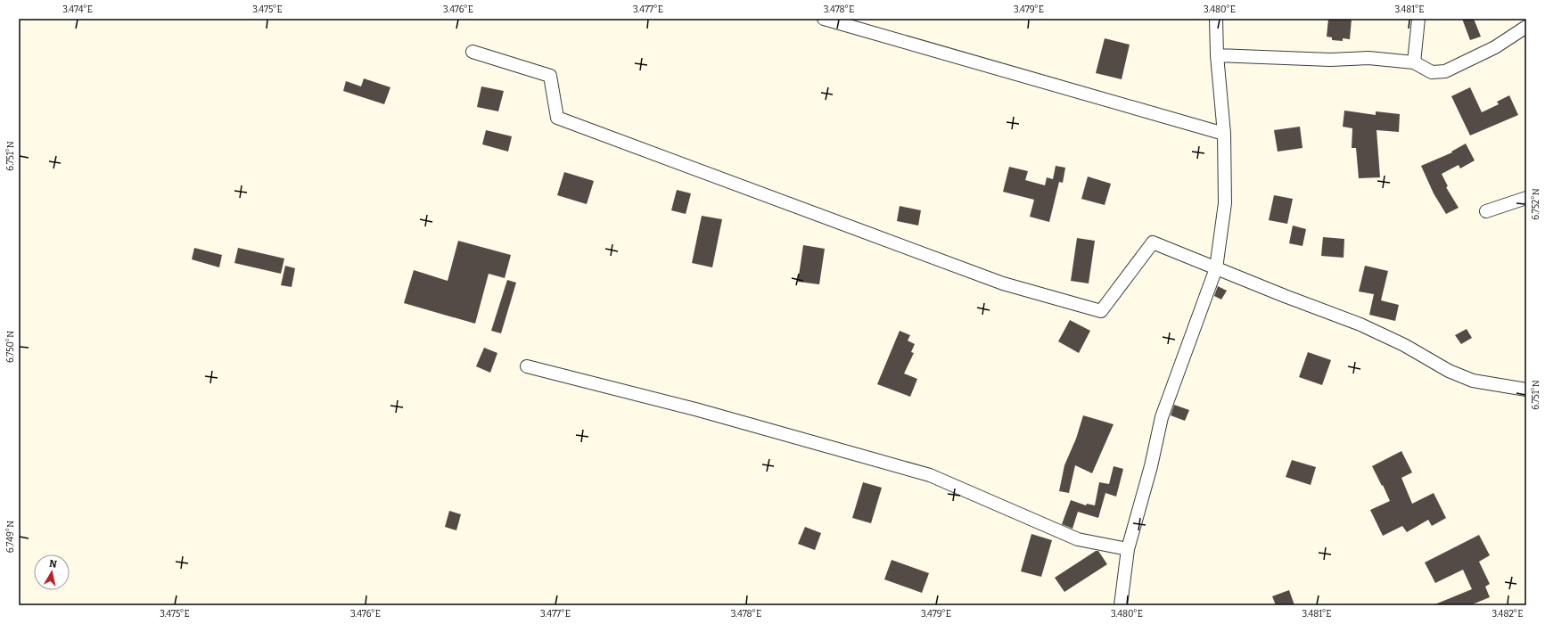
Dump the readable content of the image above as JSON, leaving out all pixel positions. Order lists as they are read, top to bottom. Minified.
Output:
{"north":"top","coordinates":["3.474°E","3.475°E","3.476°E","3.477°E","3.478°E","3.479°E","3.480°E","3.481°E","6.751°N","6.752°N","6.750°N","6.749°N","3.482°E"]}
